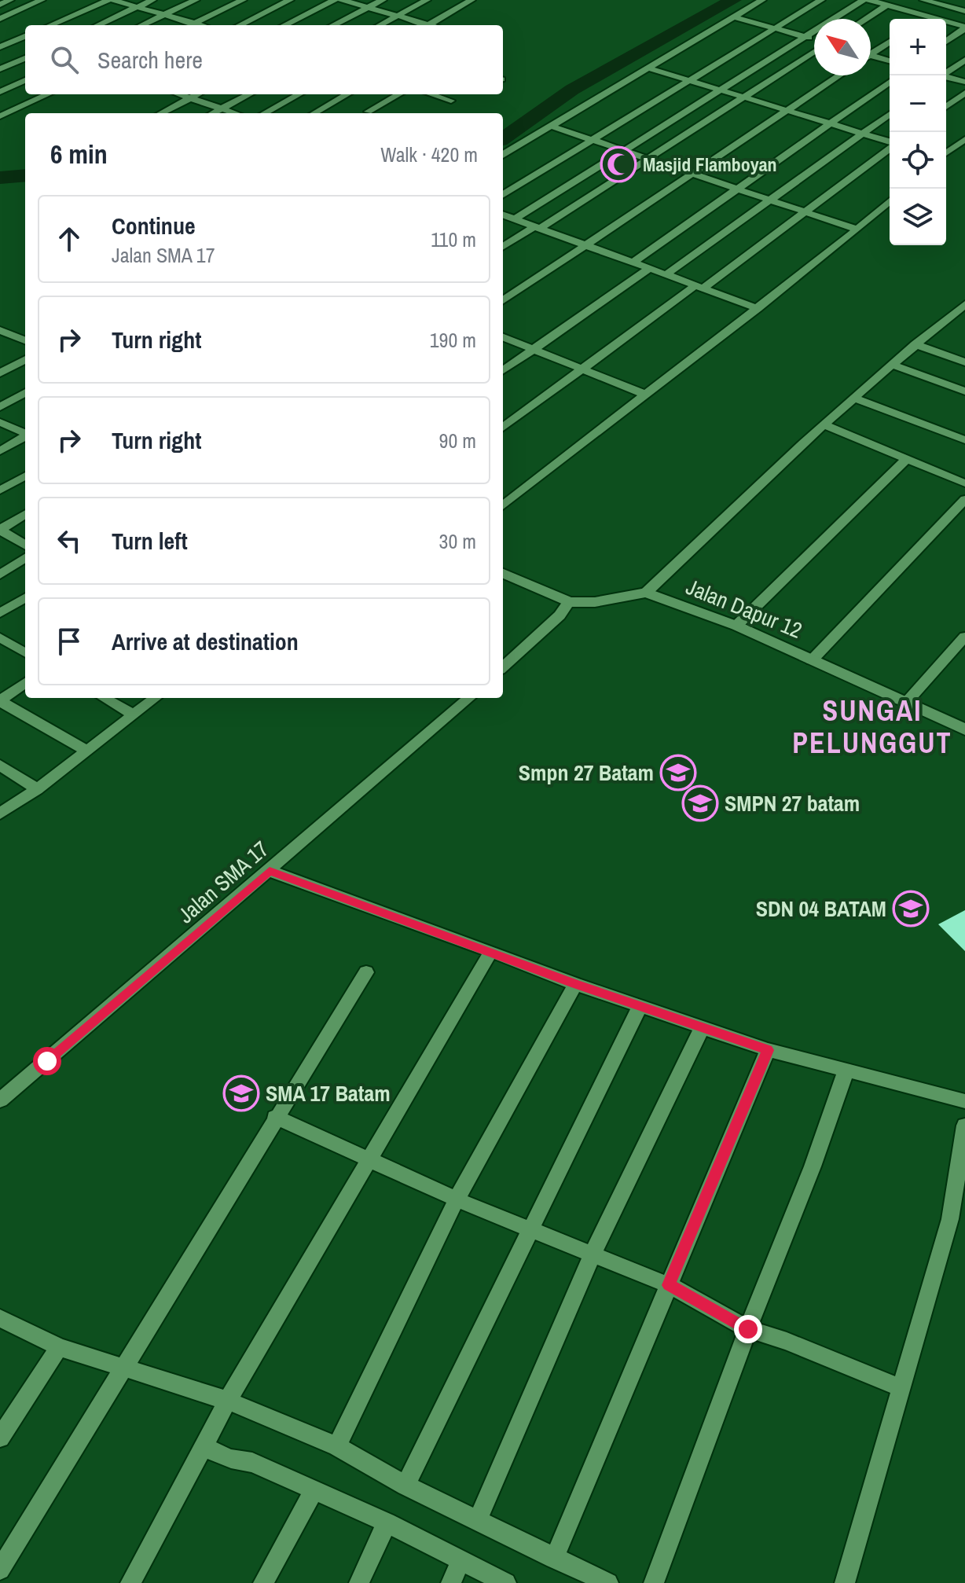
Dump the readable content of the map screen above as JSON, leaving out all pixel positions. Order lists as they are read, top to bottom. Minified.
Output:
{"streets":{"street":["Jalan Dapur 12","Jalan SMA 17"]},"districts":["SUNGAI PELUNGGUT"],"places":{"mosque":["Masjid Flamboyan"],"school or university":["Smpn 27 Batam","SMPN 27 batam","SDN 04 BATAM","SMA 17 Batam"]},"north":"top left","page":{"map_buttons":["+","−"],"search":"Search here","heading":["6 min","Walk · 420 m"],"list":[["Continue","Jalan SMA 17","110 m"],["Turn right","190 m"],["Turn right","90 m"],["Turn left","30 m"],"Arrive at destination"]}}
